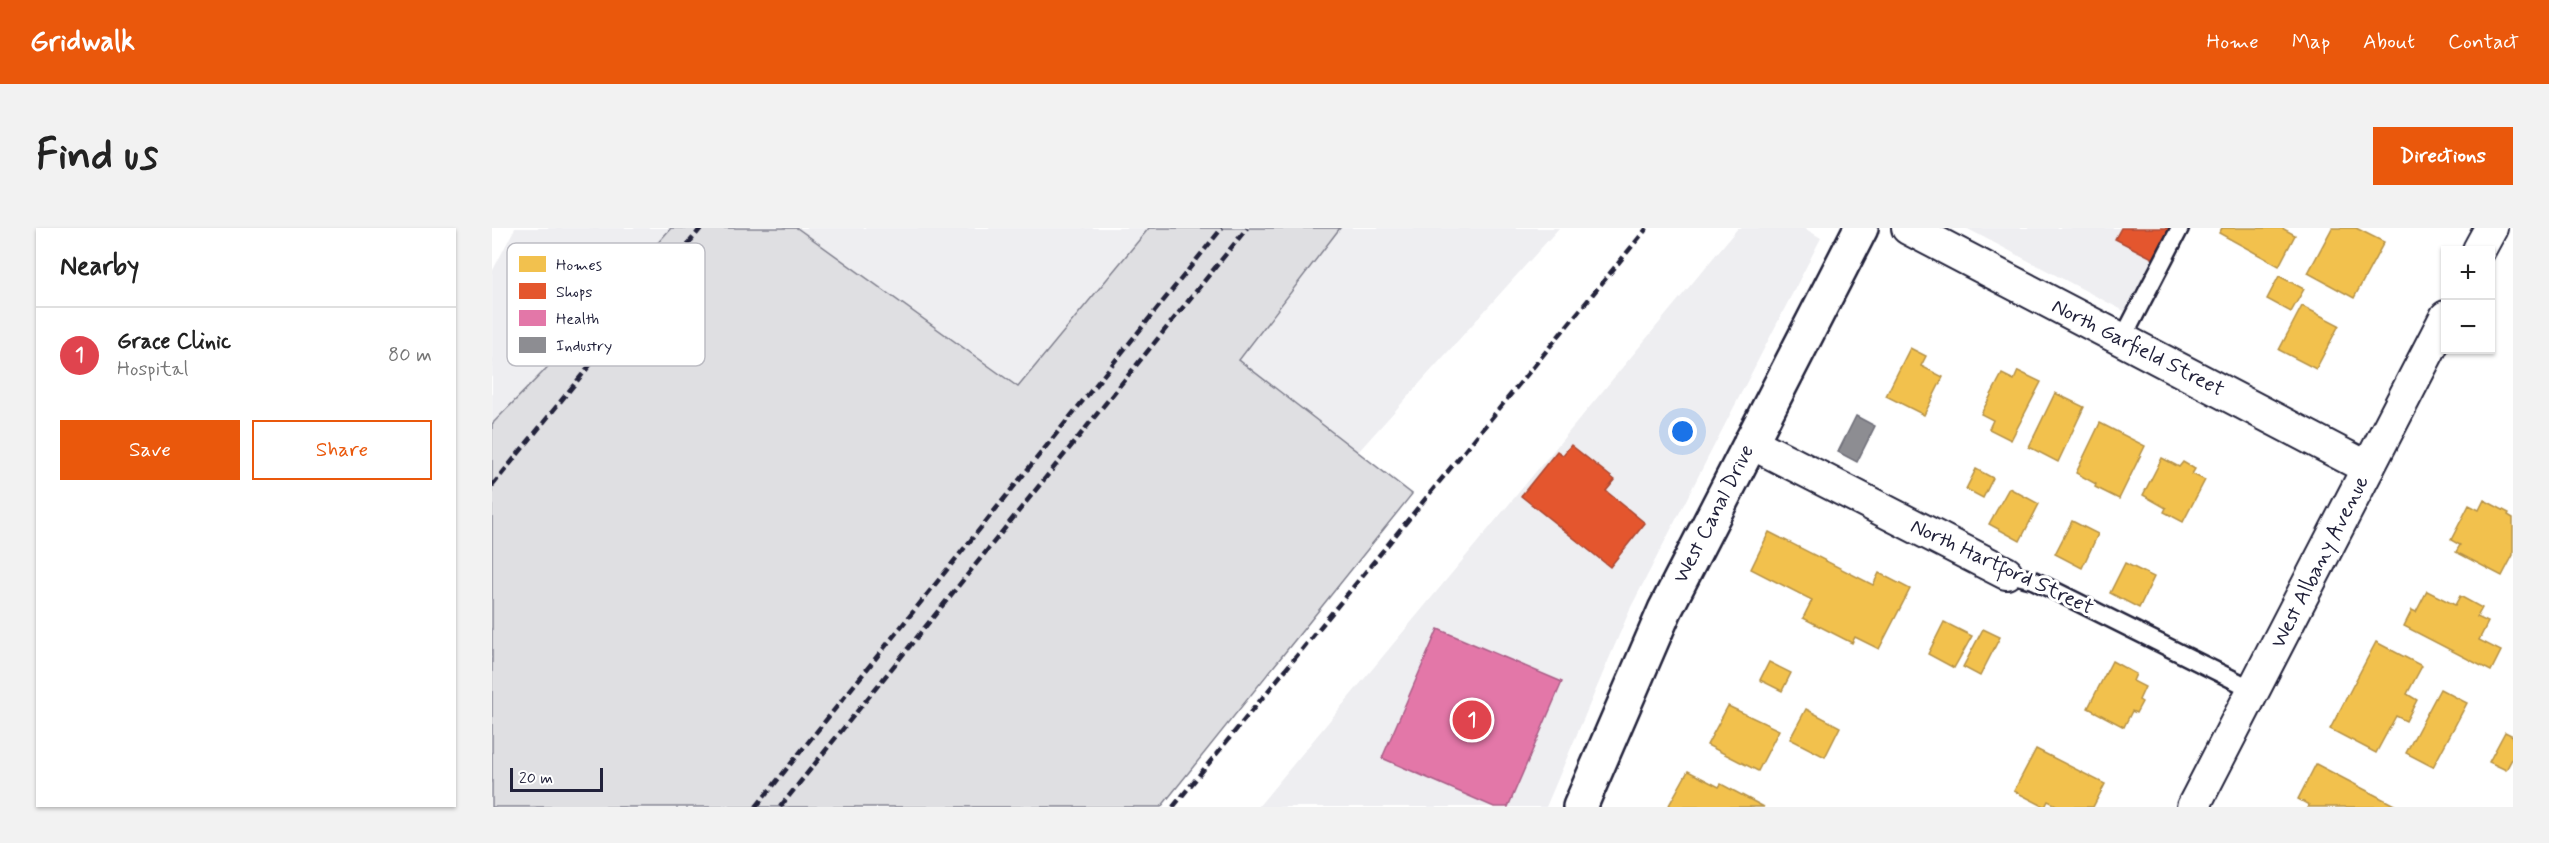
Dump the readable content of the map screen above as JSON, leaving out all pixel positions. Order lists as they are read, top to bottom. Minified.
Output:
{"streets":{"street":["North Garfield Street","West Canal Drive","West Albany Avenue","North Hartford Street"]},"crossings":[["North Garfield Street","West Albany Avenue"],["West Canal Drive","North Hartford Street"],["West Albany Avenue","North Hartford Street"]],"legend":["Homes","Shops","Health","Industry"],"scale_bar":"20 m","page":{"header":"Gridwalk","nav":["Home","Map","About","Contact"],"buttons":["Directions",["Save","Share"]],"title":"Find us","heading":"Nearby","map_buttons":["+","−"],"list":[{"mark":"1","name":"Grace Clinic","note":"Hospital","value":"80 m"}],"pins":"1","scale":"20 m"}}
